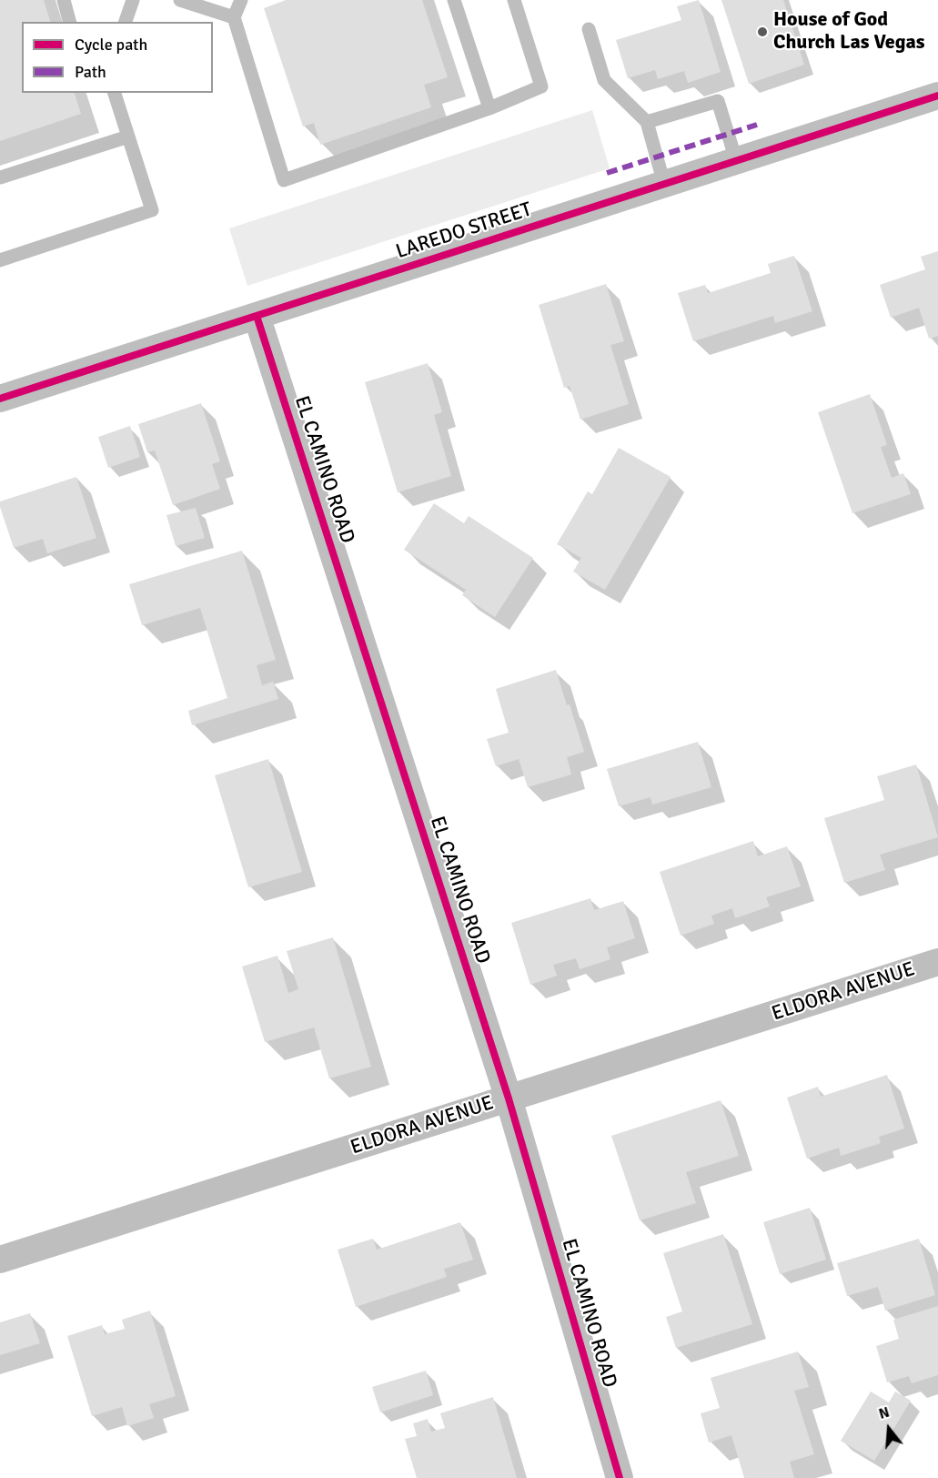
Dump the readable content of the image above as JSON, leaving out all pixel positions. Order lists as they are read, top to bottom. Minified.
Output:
{"streets":{"street":["LAREDO STREET","EL CAMINO ROAD","ELDORA AVENUE"]},"crossings":[["LAREDO STREET","EL CAMINO ROAD"],["EL CAMINO ROAD","ELDORA AVENUE"]],"places":["House of God Church Las Vegas"],"legend":["Cycle path","Path"],"north":"top"}
